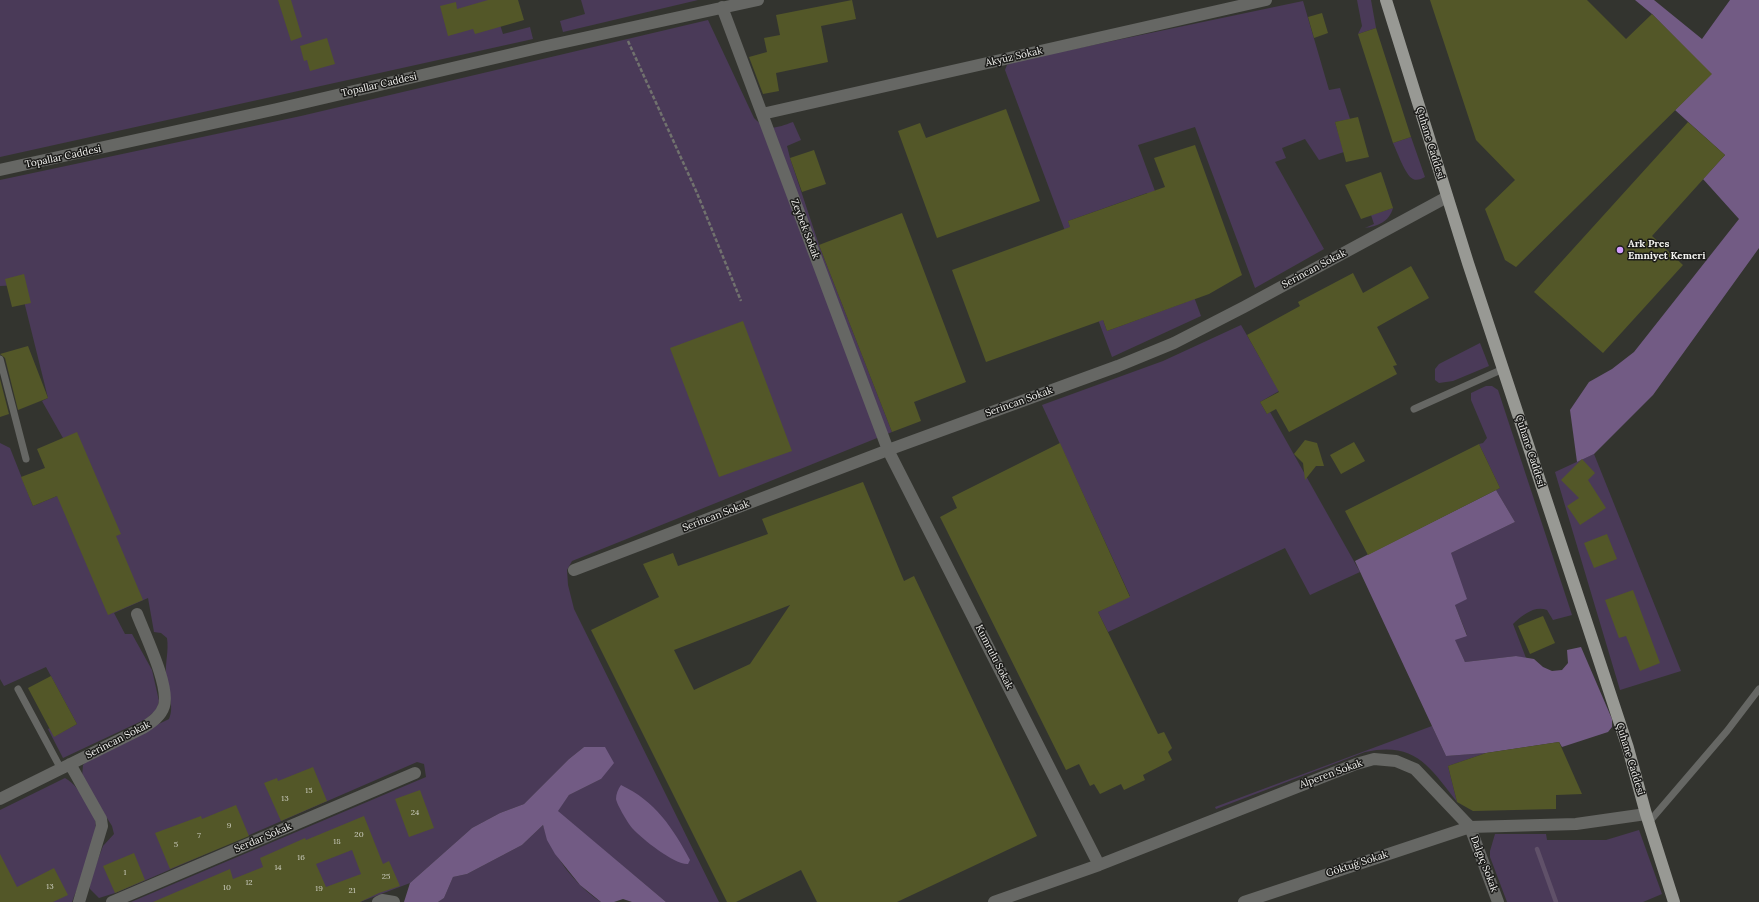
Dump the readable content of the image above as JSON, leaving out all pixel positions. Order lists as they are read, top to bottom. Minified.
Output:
{"streets":{"main road":["Çuhane Caddesi"],"street":["Akyüz Sokak","Topallar Caddesi","Zeybek Sokak","Serincan Sokak","Kumrulu Sokak","Alperen Sokak","Serdar Sokak","Göktuğ Sokak","Dalgıç Sokak"]},"crossings":[["Akyüz Sokak","Zeybek Sokak"],["Topallar Caddesi","Zeybek Sokak"],["Çuhane Caddesi","Serincan Sokak"],["Zeybek Sokak","Serincan Sokak"],["Zeybek Sokak","Kumrulu Sokak"],["Serincan Sokak","Kumrulu Sokak"],["Kumrulu Sokak","Alperen Sokak"],["Alperen Sokak","Göktuğ Sokak"],["Alperen Sokak","Dalgıç Sokak"],["Göktuğ Sokak","Dalgıç Sokak"]],"places":["Ark Pres Emniyet Kemeri"],"house_numbers":["15","13","24","9","20","7","18","5","16","14","1","25","12","13","10","19","21"]}
